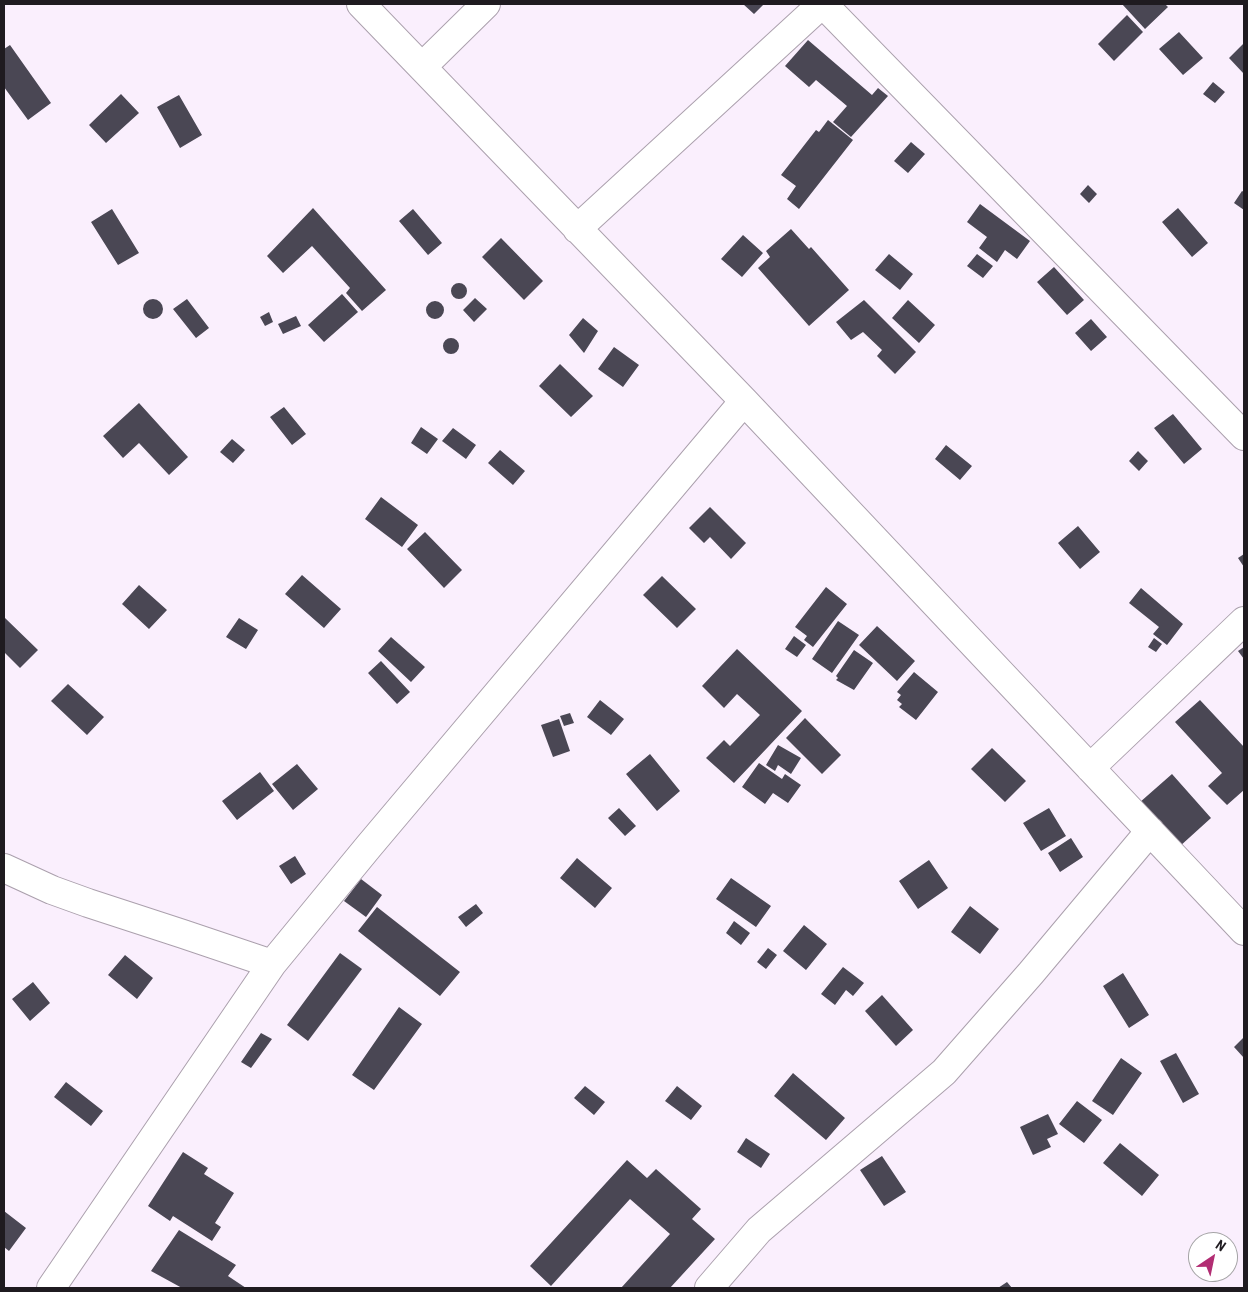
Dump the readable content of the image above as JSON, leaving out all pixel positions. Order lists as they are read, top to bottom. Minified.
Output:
{"north":"top right"}
